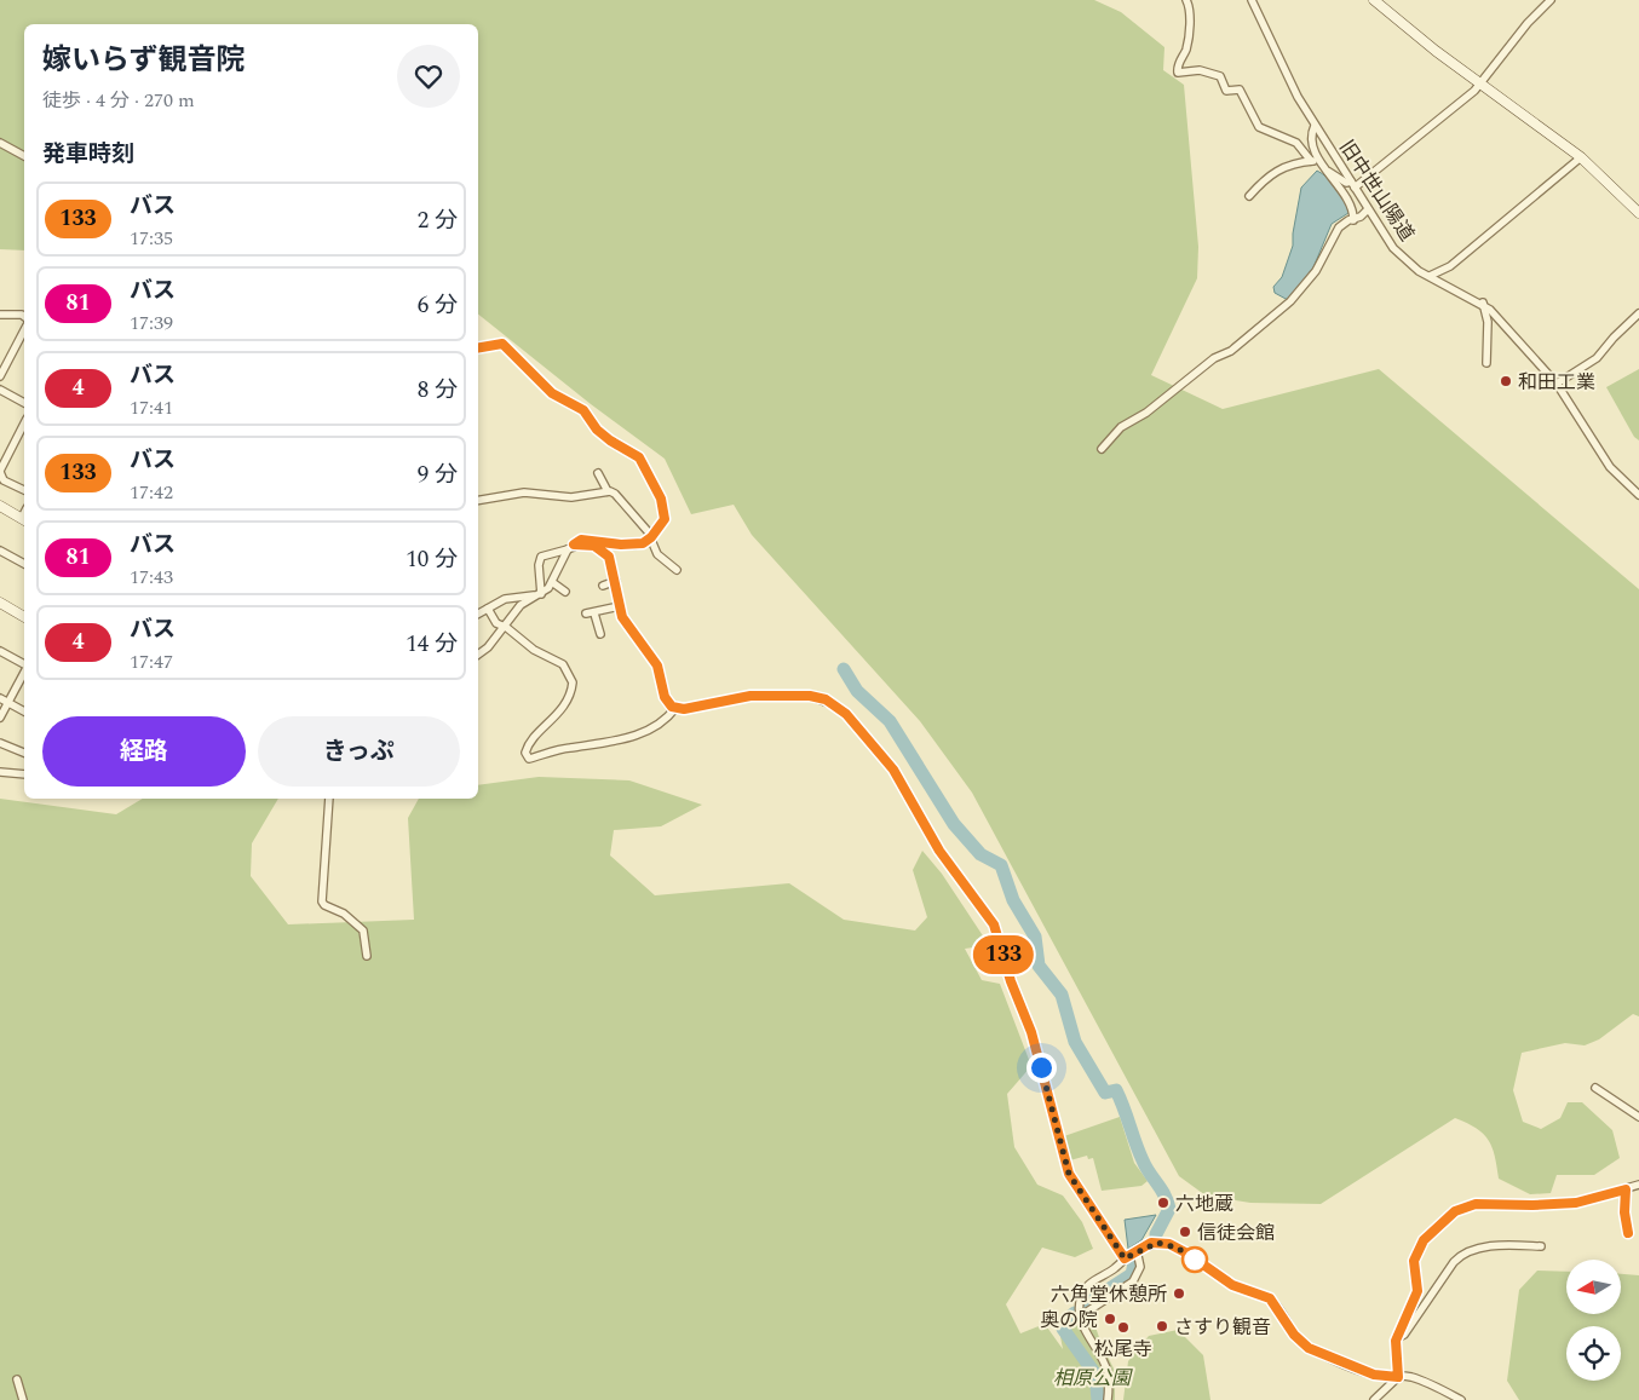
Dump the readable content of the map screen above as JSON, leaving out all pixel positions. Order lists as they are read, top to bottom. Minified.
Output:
{"streets":{"street":["旧中世山陽道"]},"parks":["相原公園"],"places":["和田工業","六地蔵","信徒会館","六角堂休憩所","奥の院","さすり観音","松尾寺"],"lines":["bus line 133"],"north":"left","page":{"on_map":"133","heading":[["嫁いらず観音院","徒歩 · 4 分 · 270 m"],"発車時刻"],"list":[{"mark":"133","name":"バス","note":"17:35","value":"2 分"},{"mark":"81","name":"バス","note":"17:39","value":"6 分"},{"mark":"4","name":"バス","note":"17:41","value":"8 分"},{"mark":"133","name":"バス","note":"17:42","value":"9 分"},{"mark":"81","name":"バス","note":"17:43","value":"10 分"},{"mark":"4","name":"バス","note":"17:47","value":"14 分"}],"buttons":["経路","きっぷ"]}}
